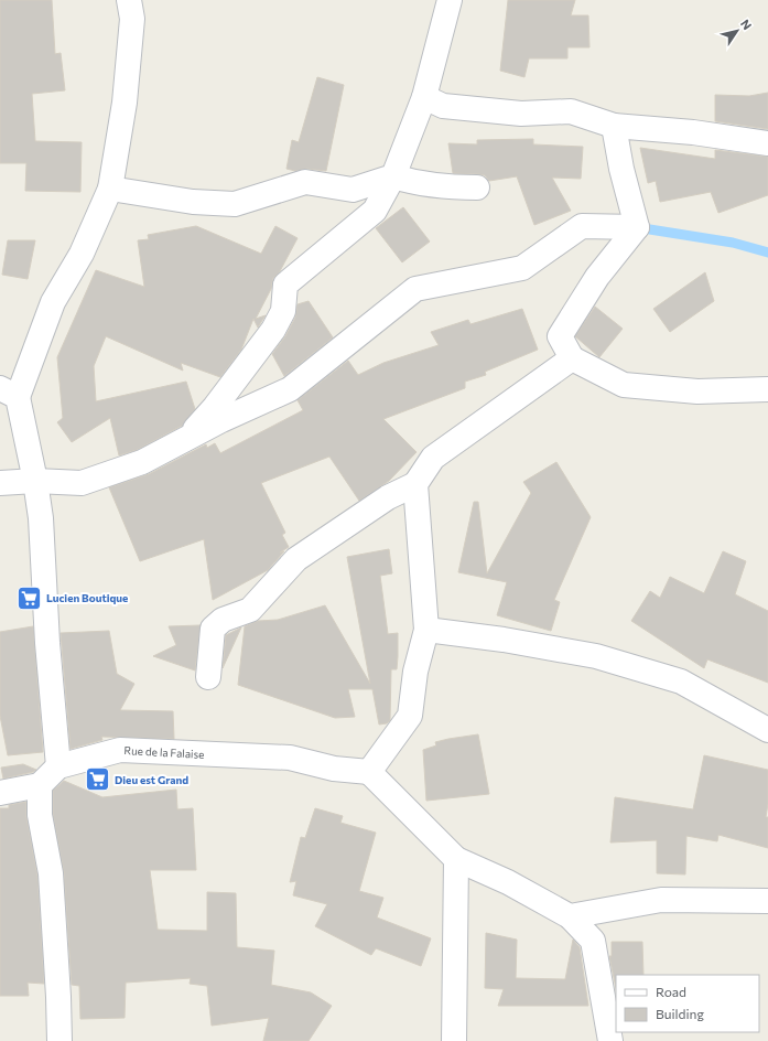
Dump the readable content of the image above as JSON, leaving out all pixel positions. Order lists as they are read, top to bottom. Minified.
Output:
{"streets":{"street":["Rue de la Falaise"]},"places":{"supermarket":["Lucien Boutique","Dieu est Grand"]},"legend":["Road","Building"],"north":"top right"}
